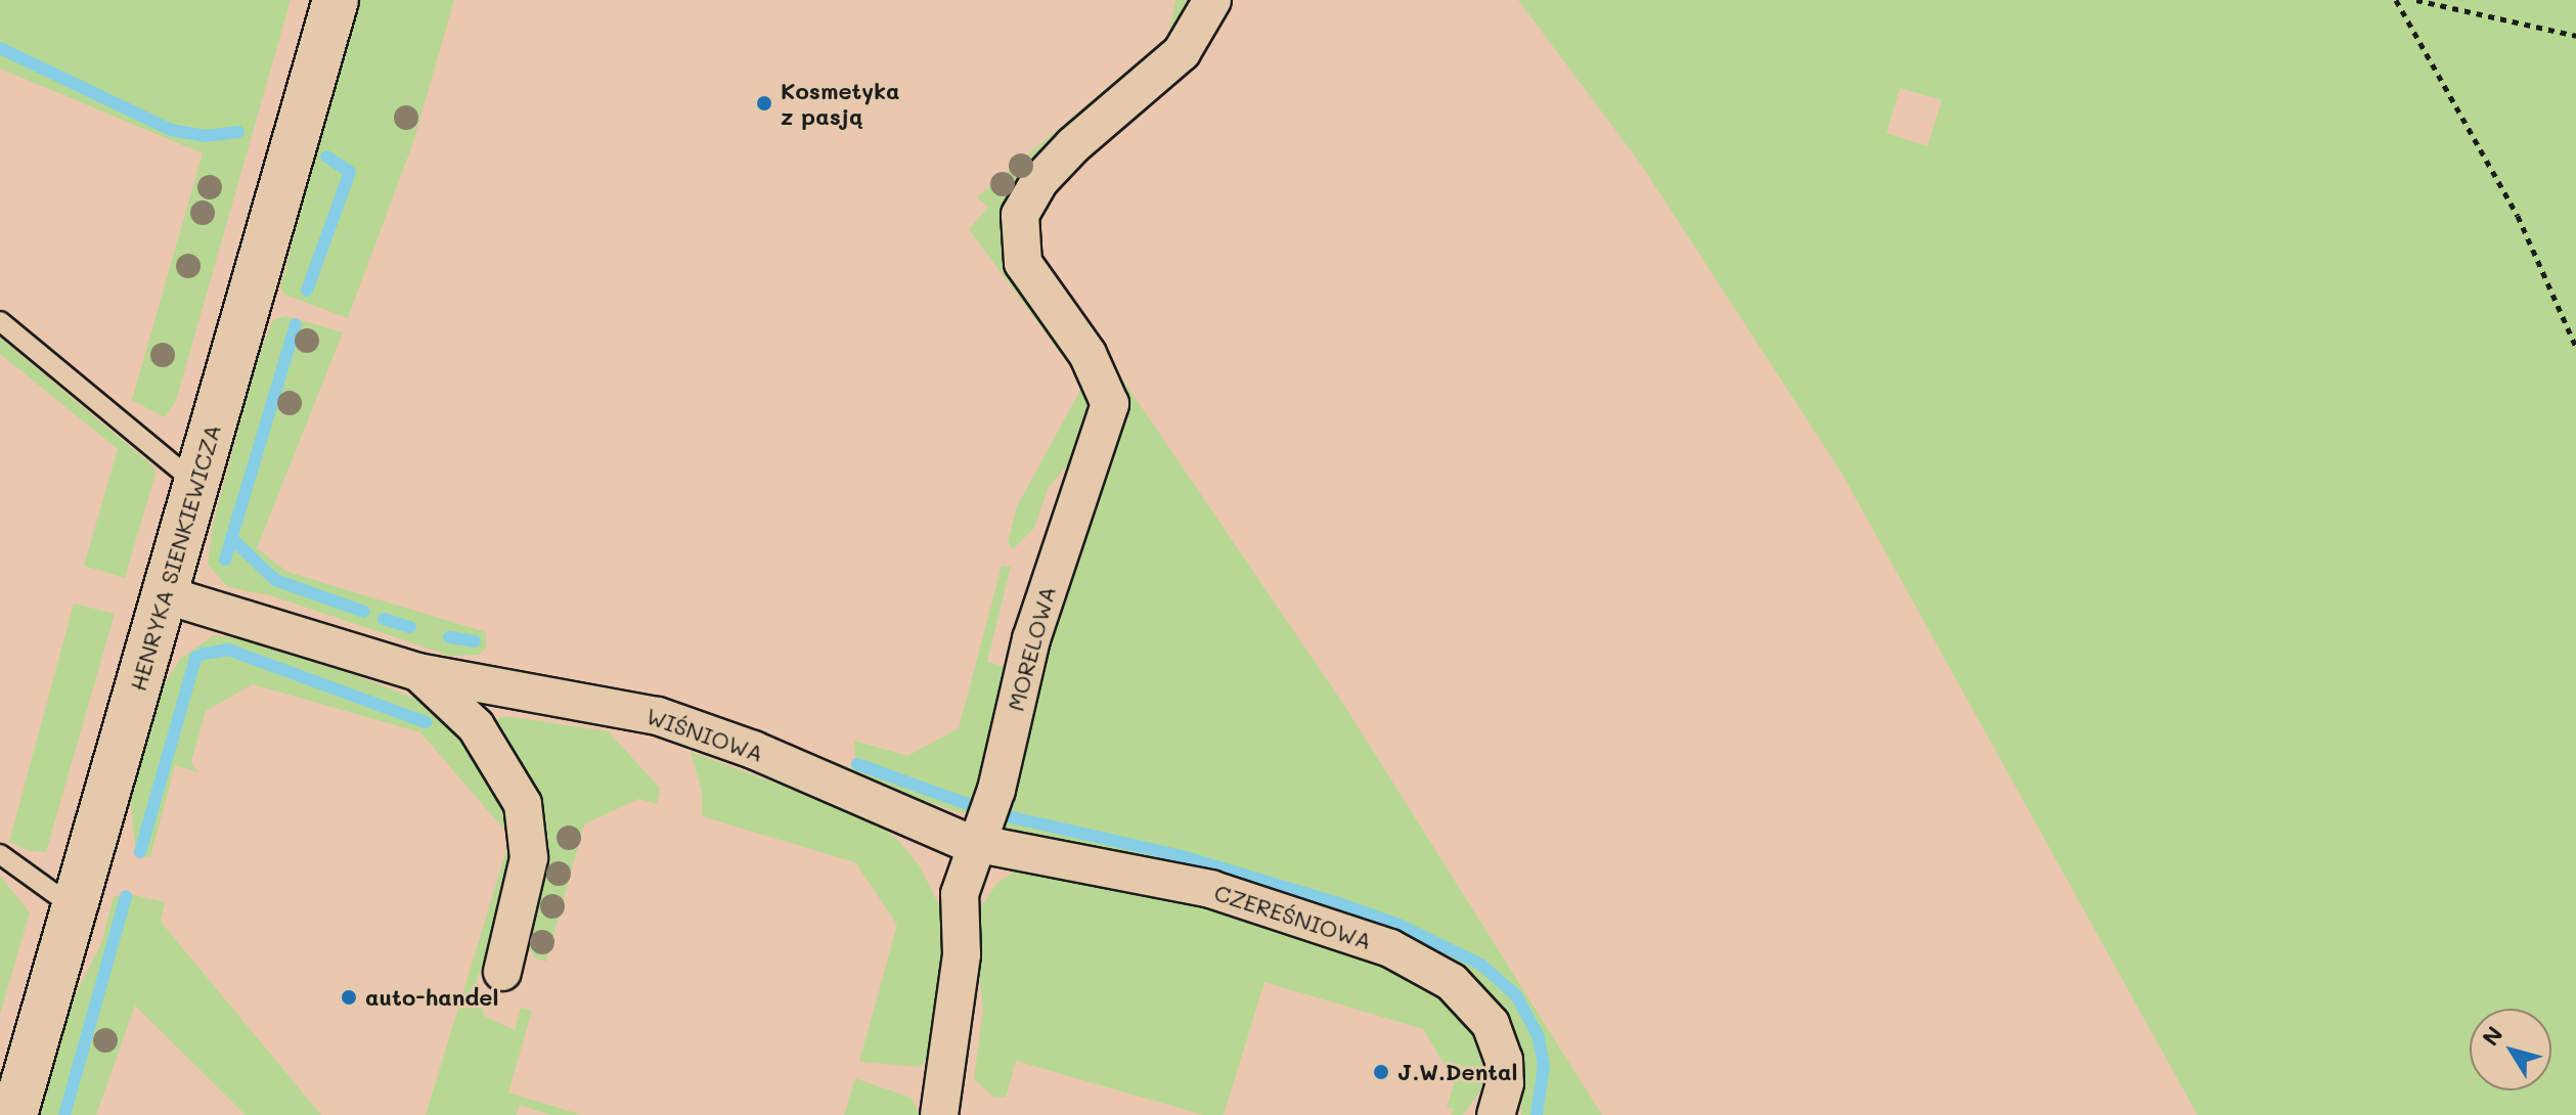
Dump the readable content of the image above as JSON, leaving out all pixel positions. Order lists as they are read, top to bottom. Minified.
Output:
{"streets":{"street":["HENRYKA SIENKIEWICZA","MORELOWA","WIŚNIOWA","CZEREŚNIOWA"]},"crossings":[["HENRYKA SIENKIEWICZA","WIŚNIOWA"],["MORELOWA","WIŚNIOWA"],["MORELOWA","CZEREŚNIOWA"],["WIŚNIOWA","CZEREŚNIOWA"]],"places":["Kosmetyka z pasją","auto-handel","J.W.Dental"],"north":"top left"}
